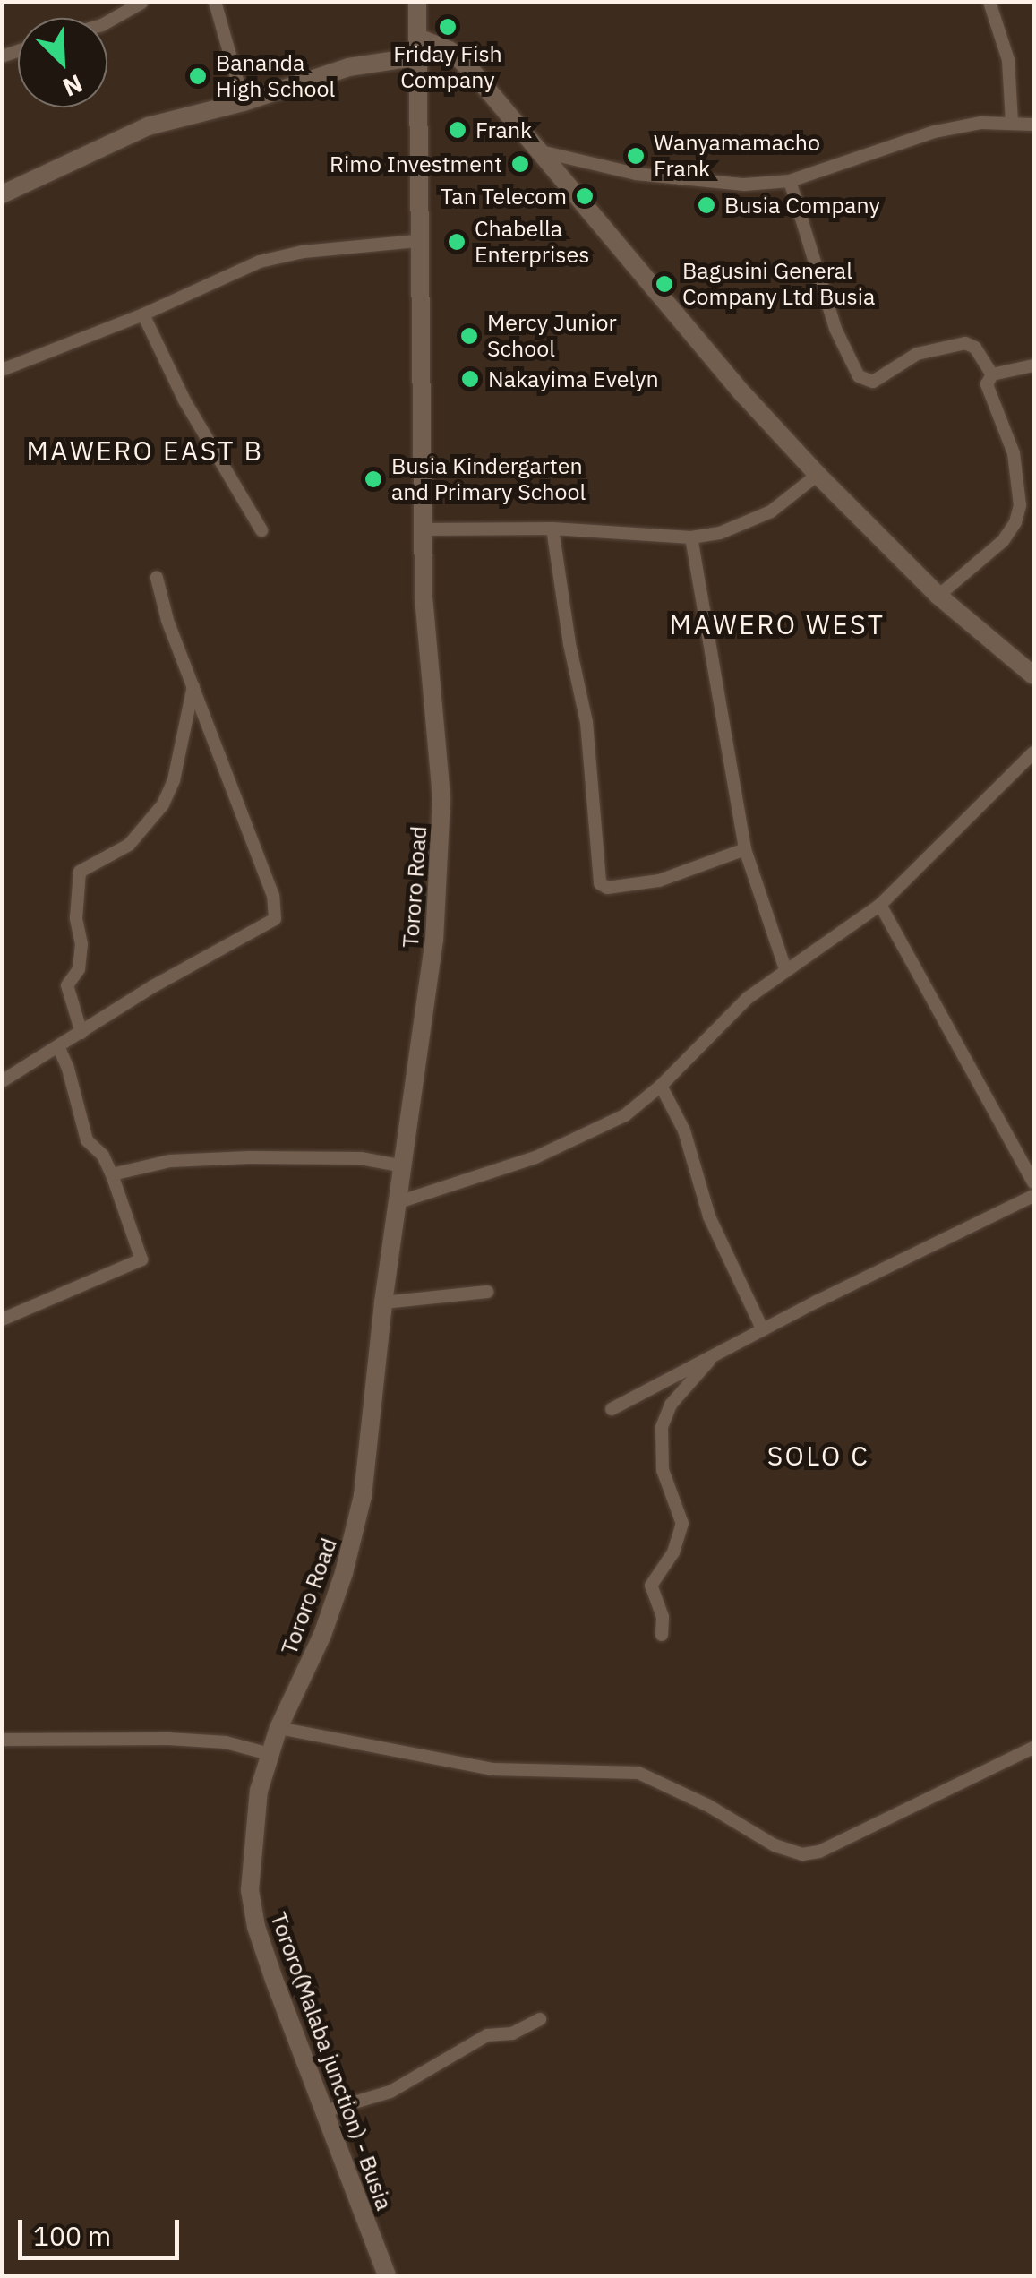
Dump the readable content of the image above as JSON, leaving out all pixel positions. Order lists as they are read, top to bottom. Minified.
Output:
{"streets":{"main road":["Tororo Road","Tororo(Malaba junction) - Busia"]},"crossings":[["Tororo Road","Tororo(Malaba junction) - Busia"]],"districts":["MAWERO EAST B","MAWERO WEST","SOLO C"],"places":["Friday Fish Company","Bananda High School","Frank","Wanyamamacho Frank","Rimo Investment","Tan Telecom","Busia Company","Chabella Enterprises","Bagusini General Company Ltd Busia","Mercy Junior School","Nakayima Evelyn","Busia Kindergarten and Primary School"],"scale_bar":"100 m","north":"bottom right"}
